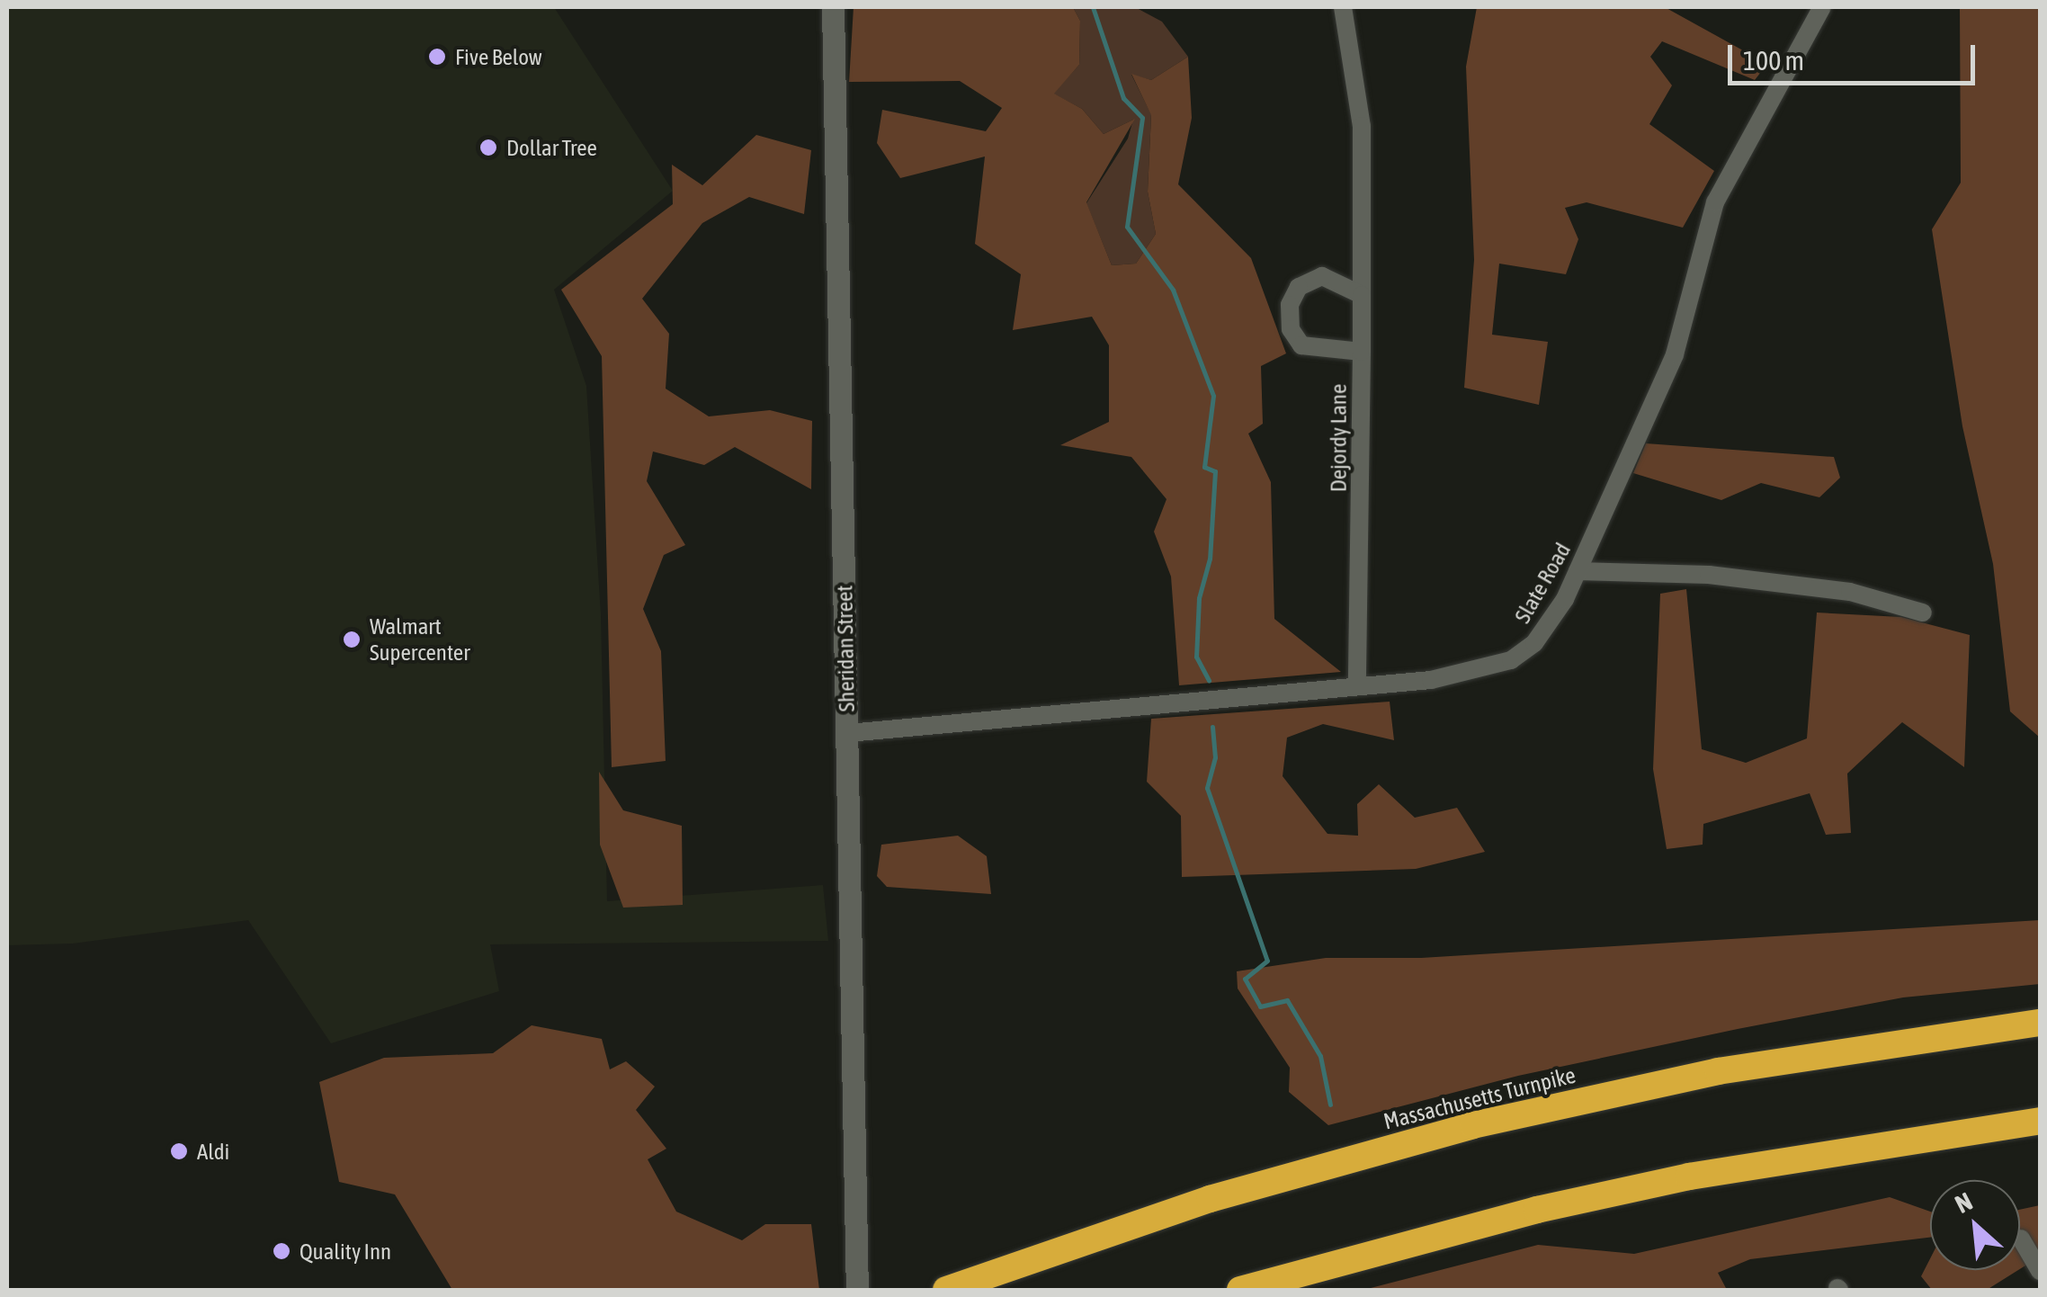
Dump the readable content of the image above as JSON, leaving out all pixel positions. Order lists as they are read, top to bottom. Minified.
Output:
{"streets":{"highway":["Massachusetts Turnpike"],"street":["Dejordy Lane","Slate Road","Sheridan Street"]},"crossings":[["Dejordy Lane","Slate Road"],["Slate Road","Sheridan Street"]],"places":["Five Below","Dollar Tree","Walmart Supercenter","Aldi","Quality Inn"],"scale_bar":"100 m","north":"top left"}
